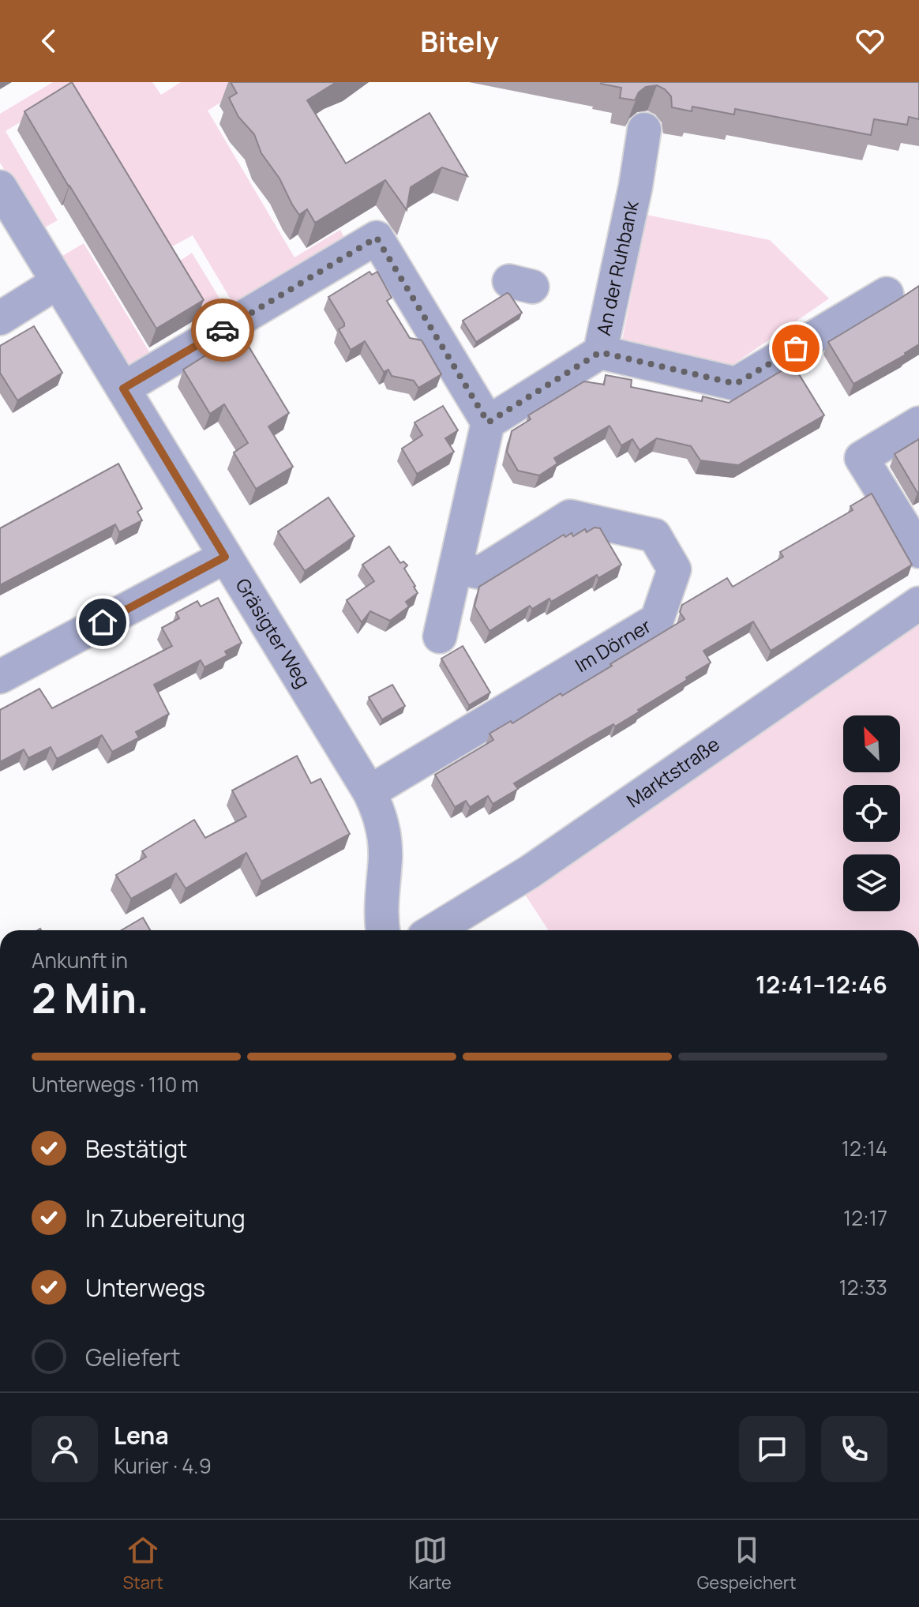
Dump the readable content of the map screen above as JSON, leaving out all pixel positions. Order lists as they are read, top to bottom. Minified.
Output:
{"streets":{"street":["An der Ruhbank","Gräsigter Weg","Im Dörner","Marktstraße"]},"crossings":[["Gräsigter Weg","Im Dörner"]],"north":"top left","page":{"header":"Bitely","heading":["2 Min.","Ankunft in","12:41–12:46"],"panel":["Lena","Kurier · 4.9"],"bar":"Unterwegs · 110 m","list":[["Bestätigt","12:14"],["In Zubereitung","12:17"],["Unterwegs","12:33"],"Geliefert"],"tabs":["Start","Karte","Gespeichert"]}}
